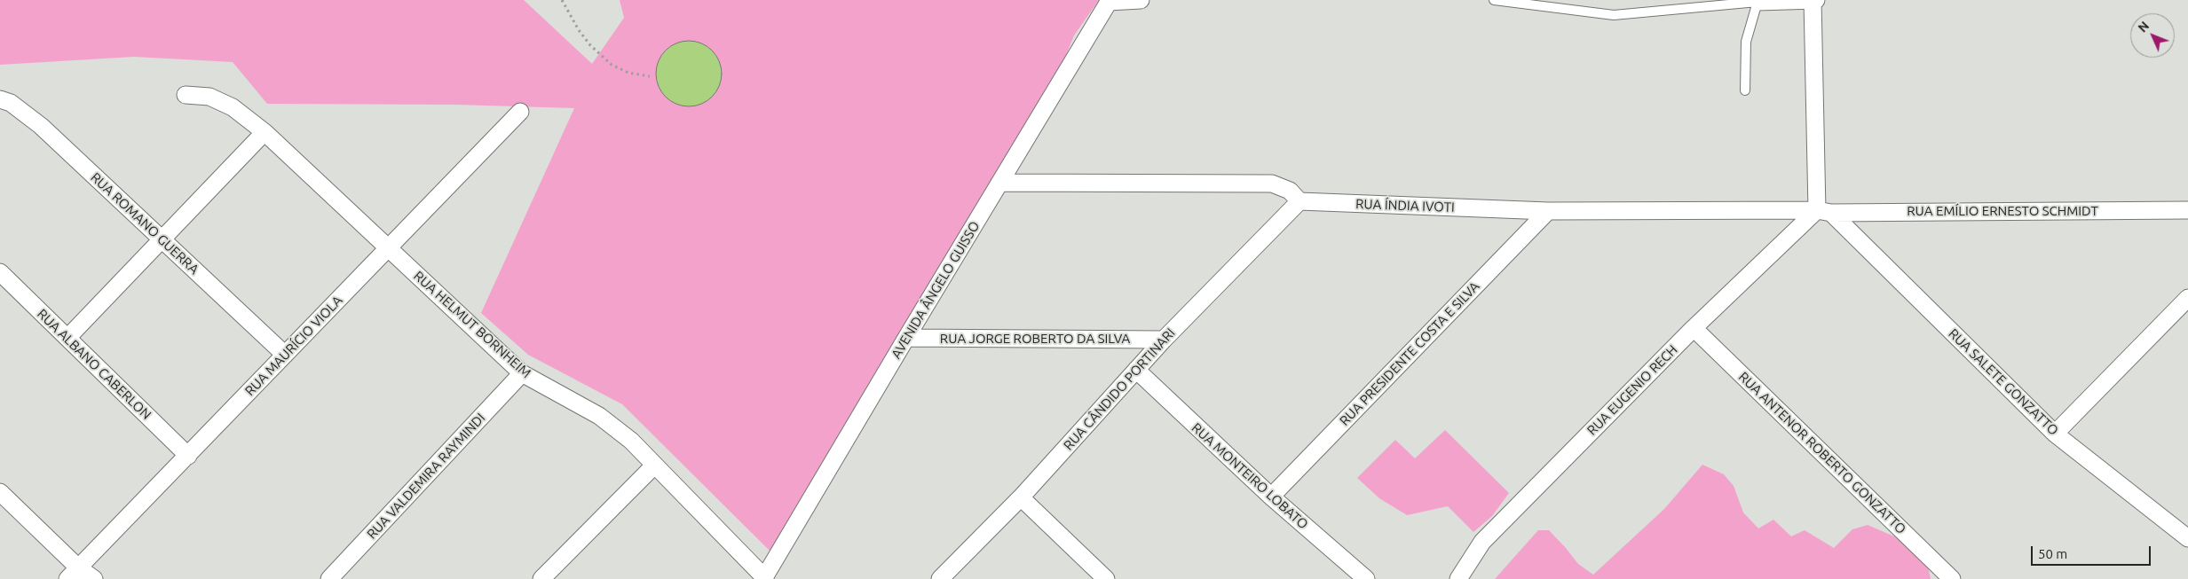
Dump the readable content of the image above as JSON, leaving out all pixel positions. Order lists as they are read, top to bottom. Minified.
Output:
{"streets":{"street":["RUA ÍNDIA IVOTI","RUA EMÍLIO ERNESTO SCHMIDT","RUA ROMANO GUERRA","AVENIDA ÂNGELO GUISSO","RUA HELMUT BORNHEIM","RUA JORGE ROBERTO DA SILVA","RUA MAURÍCIO VIOLA","RUA PRESIDENTE COSTA E SILVA","RUA ALBANO CABERLON","RUA SALETE GONZATTO","RUA CÂNDIDO PORTINARI","RUA EUGENIO RECH","RUA ANTENOR ROBERTO GONZATTO","RUA VALDEMIRA RAYMINDI","RUA MONTEIRO LOBATO"]},"crossings":[["RUA ÍNDIA IVOTI","RUA EMÍLIO ERNESTO SCHMIDT"],["RUA ÍNDIA IVOTI","RUA PRESIDENTE COSTA E SILVA"],["RUA ÍNDIA IVOTI","RUA SALETE GONZATTO"],["RUA ÍNDIA IVOTI","RUA CÂNDIDO PORTINARI"],["RUA ÍNDIA IVOTI","RUA EUGENIO RECH"],["RUA EMÍLIO ERNESTO SCHMIDT","RUA SALETE GONZATTO"],["RUA EMÍLIO ERNESTO SCHMIDT","RUA EUGENIO RECH"],["RUA ROMANO GUERRA","RUA MAURÍCIO VIOLA"],["AVENIDA ÂNGELO GUISSO","RUA HELMUT BORNHEIM"],["AVENIDA ÂNGELO GUISSO","RUA JORGE ROBERTO DA SILVA"],["RUA HELMUT BORNHEIM","RUA MAURÍCIO VIOLA"],["RUA HELMUT BORNHEIM","RUA VALDEMIRA RAYMINDI"],["RUA JORGE ROBERTO DA SILVA","RUA CÂNDIDO PORTINARI"],["RUA MAURÍCIO VIOLA","RUA ALBANO CABERLON"],["RUA PRESIDENTE COSTA E SILVA","RUA MONTEIRO LOBATO"],["RUA SALETE GONZATTO","RUA EUGENIO RECH"],["RUA CÂNDIDO PORTINARI","RUA MONTEIRO LOBATO"],["RUA EUGENIO RECH","RUA ANTENOR ROBERTO GONZATTO"]],"scale_bar":"50 m","north":"top left"}
